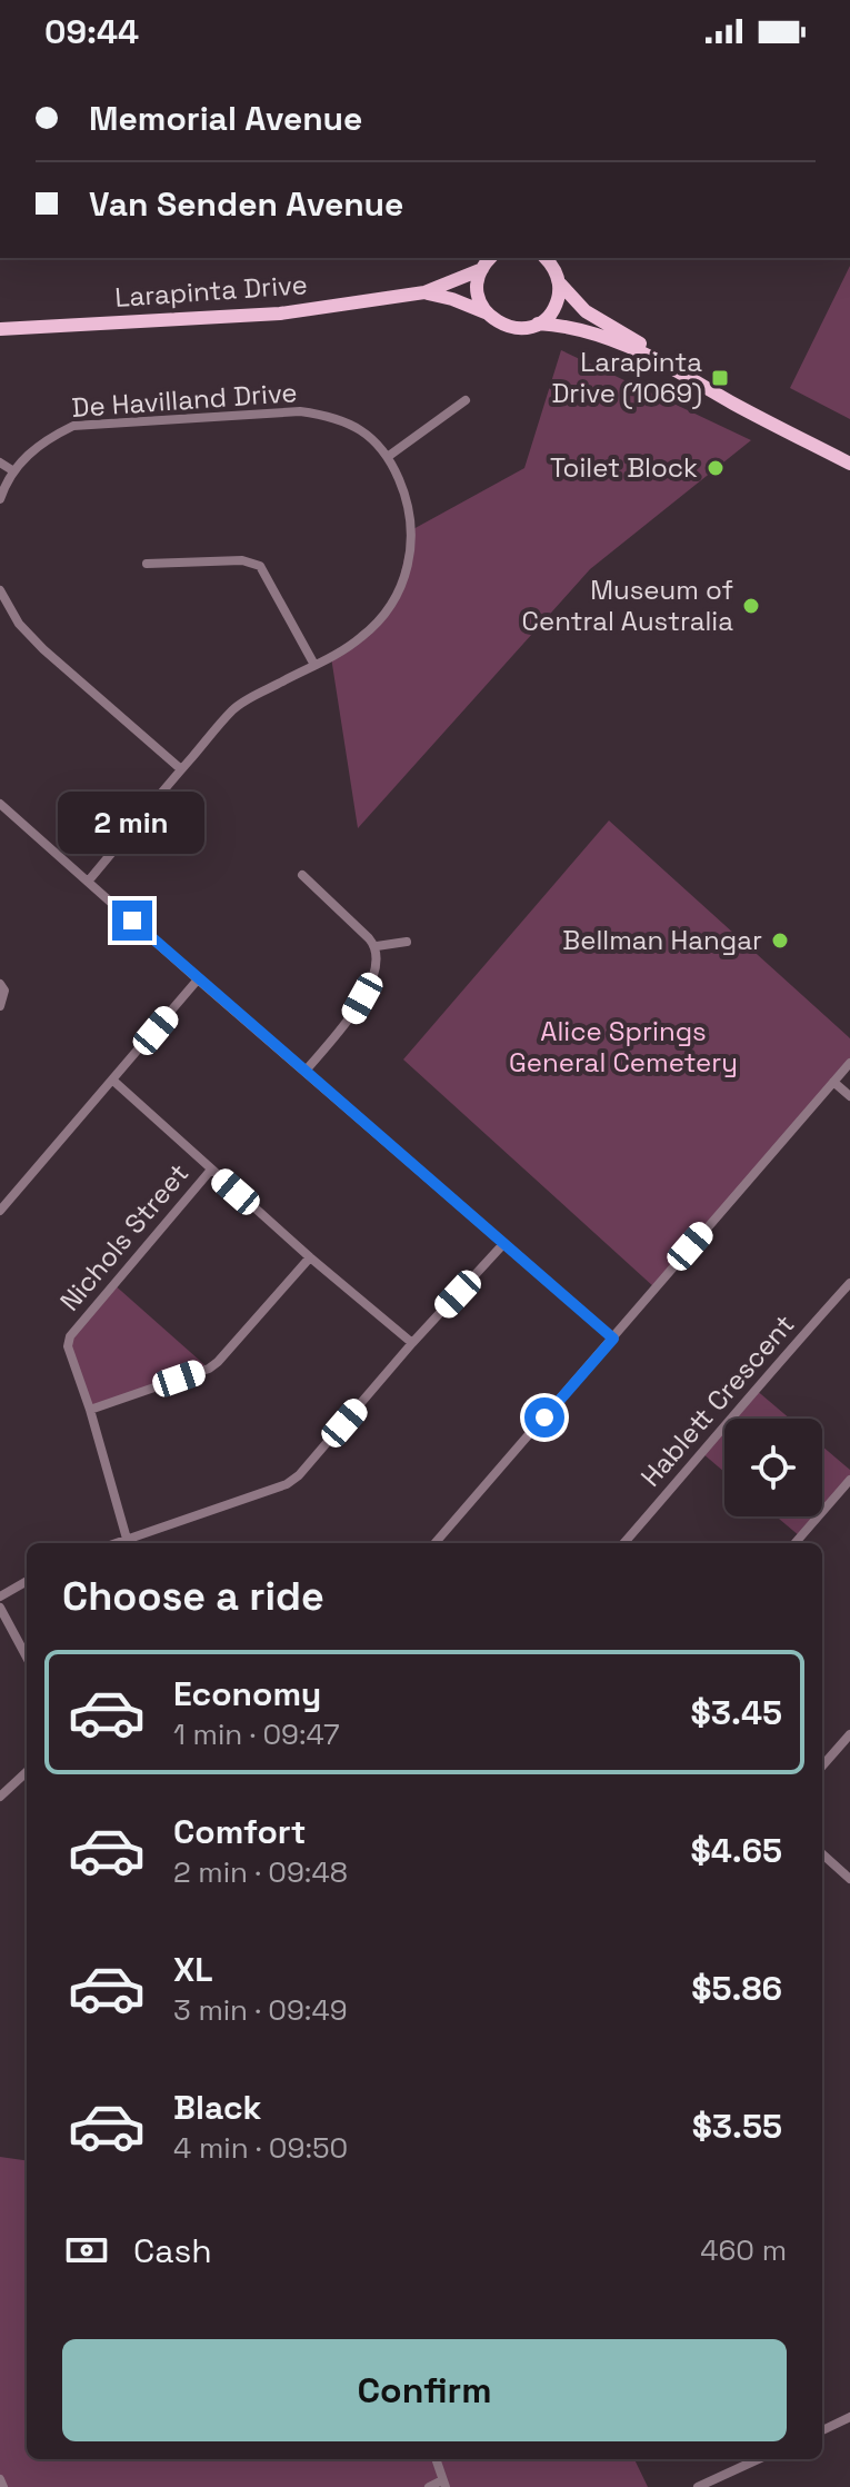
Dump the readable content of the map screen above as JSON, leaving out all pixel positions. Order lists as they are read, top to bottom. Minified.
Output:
{"streets":{"main road":["Larapinta Drive"],"street":["De Havilland Drive","Nichols Street","Hablett Crescent"]},"parks":["Alice Springs General Cemetery"],"places":{"transit":["Larapinta Drive (1069)"],"other":["Toilet Block","Museum of Central Australia","Bellman Hangar"]},"page":{"status":"09:44","banner":["Memorial Avenue","Van Senden Avenue"],"bubble":"2 min","heading":"Choose a ride","list":[{"name":"Economy","note":"1 min · 09:47","value":"$3.45"},{"name":"Comfort","note":"2 min · 09:48","value":"$4.65"},{"name":"XL","note":"3 min · 09:49","value":"$5.86"},{"name":"Black","note":"4 min · 09:50","value":"$3.55"}],"pay":["Cash","460 m"],"buttons":"Confirm"}}
